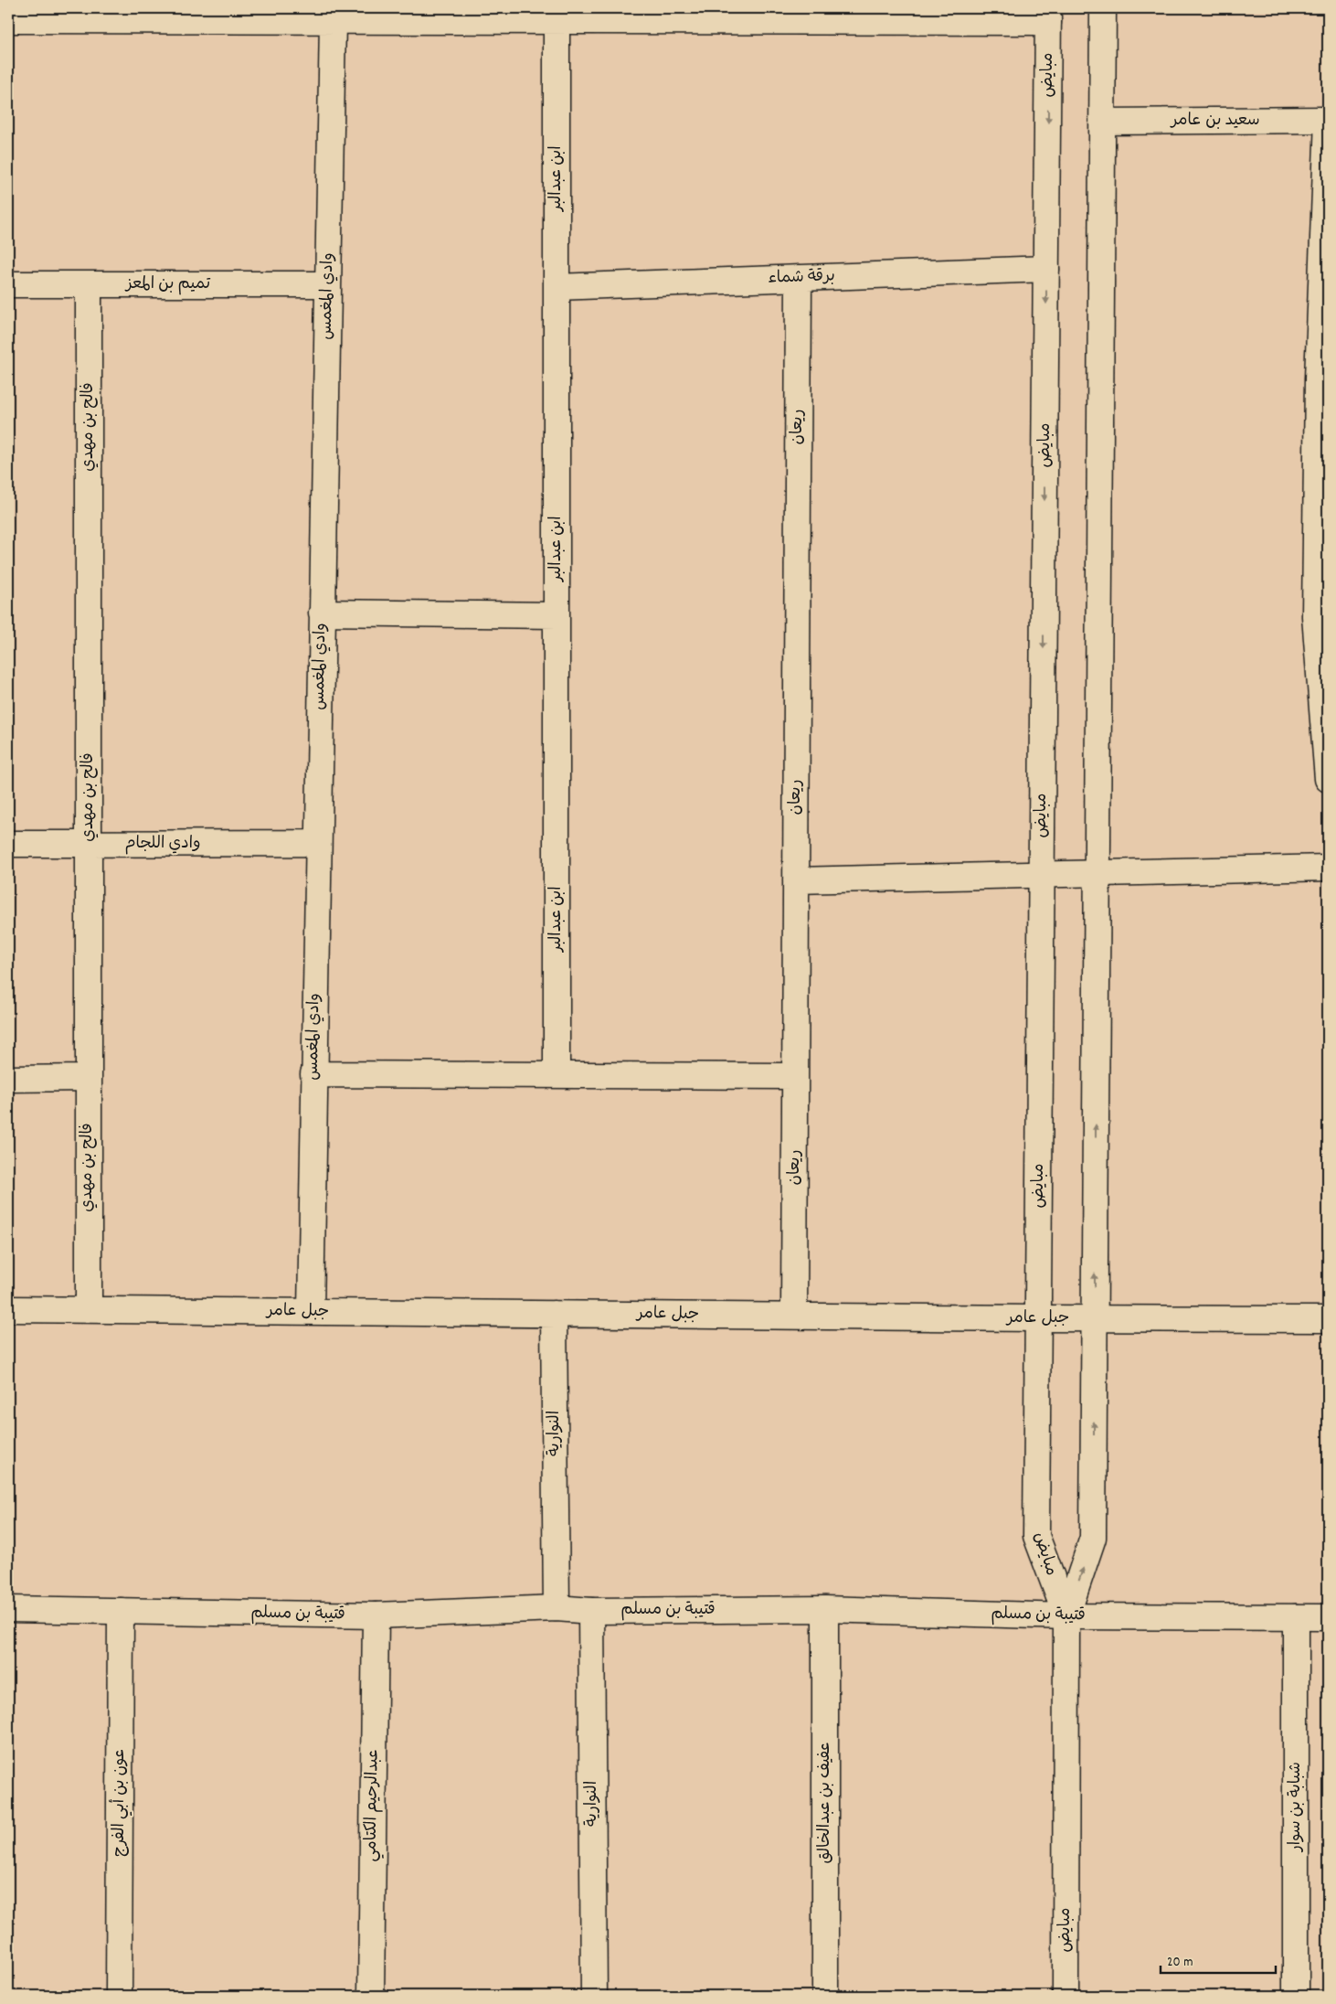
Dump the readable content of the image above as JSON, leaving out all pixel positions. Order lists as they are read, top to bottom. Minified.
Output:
{"streets":{"street":["مبايض","سعيد بن عامر","ابن عبدالبر","برقة شماء","تميم بن المعز","وادي المغمس","فالح بن مهدي","ريعان","وادي اللجام","جبل عامر","النوارية","قتيبة بن مسلم","عون بن أبي الفرج","عفيف بن عبدالخالق","عبدالرحيم الكتامي","شبابة بن سوار"]},"crossings":[["مبايض","سعيد بن عامر"],["مبايض","برقة شماء"],["مبايض","جبل عامر"],["مبايض","قتيبة بن مسلم"],["ابن عبدالبر","برقة شماء"],["برقة شماء","ريعان"],["تميم بن المعز","وادي المغمس"],["تميم بن المعز","فالح بن مهدي"],["وادي المغمس","وادي اللجام"],["وادي المغمس","جبل عامر"],["فالح بن مهدي","وادي اللجام"],["فالح بن مهدي","جبل عامر"],["ريعان","جبل عامر"],["جبل عامر","النوارية"],["النوارية","قتيبة بن مسلم"],["قتيبة بن مسلم","عون بن أبي الفرج"],["قتيبة بن مسلم","عفيف بن عبدالخالق"],["قتيبة بن مسلم","عبدالرحيم الكتامي"],["قتيبة بن مسلم","شبابة بن سوار"]],"scale_bar":"20 m"}
